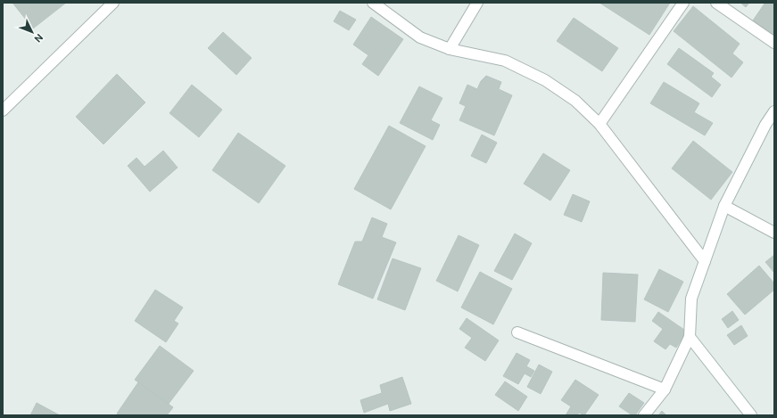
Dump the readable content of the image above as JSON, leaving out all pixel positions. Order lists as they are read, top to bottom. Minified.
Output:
{"north":"bottom right"}
